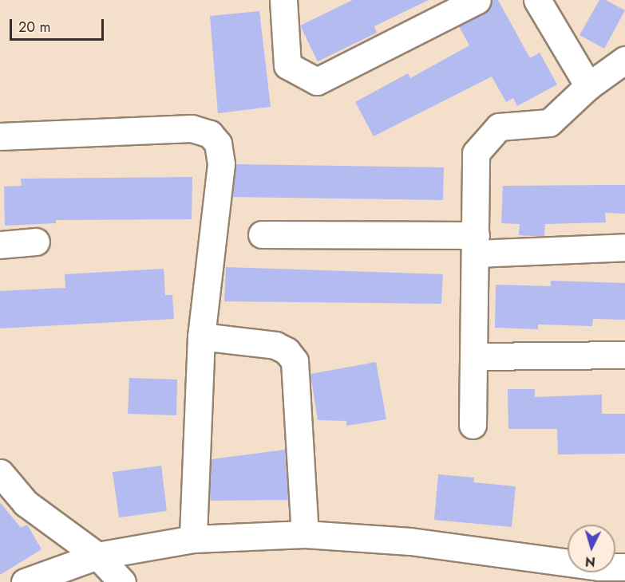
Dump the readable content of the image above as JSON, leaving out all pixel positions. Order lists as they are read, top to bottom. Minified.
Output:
{"scale_bar":"20 m","north":"bottom"}
